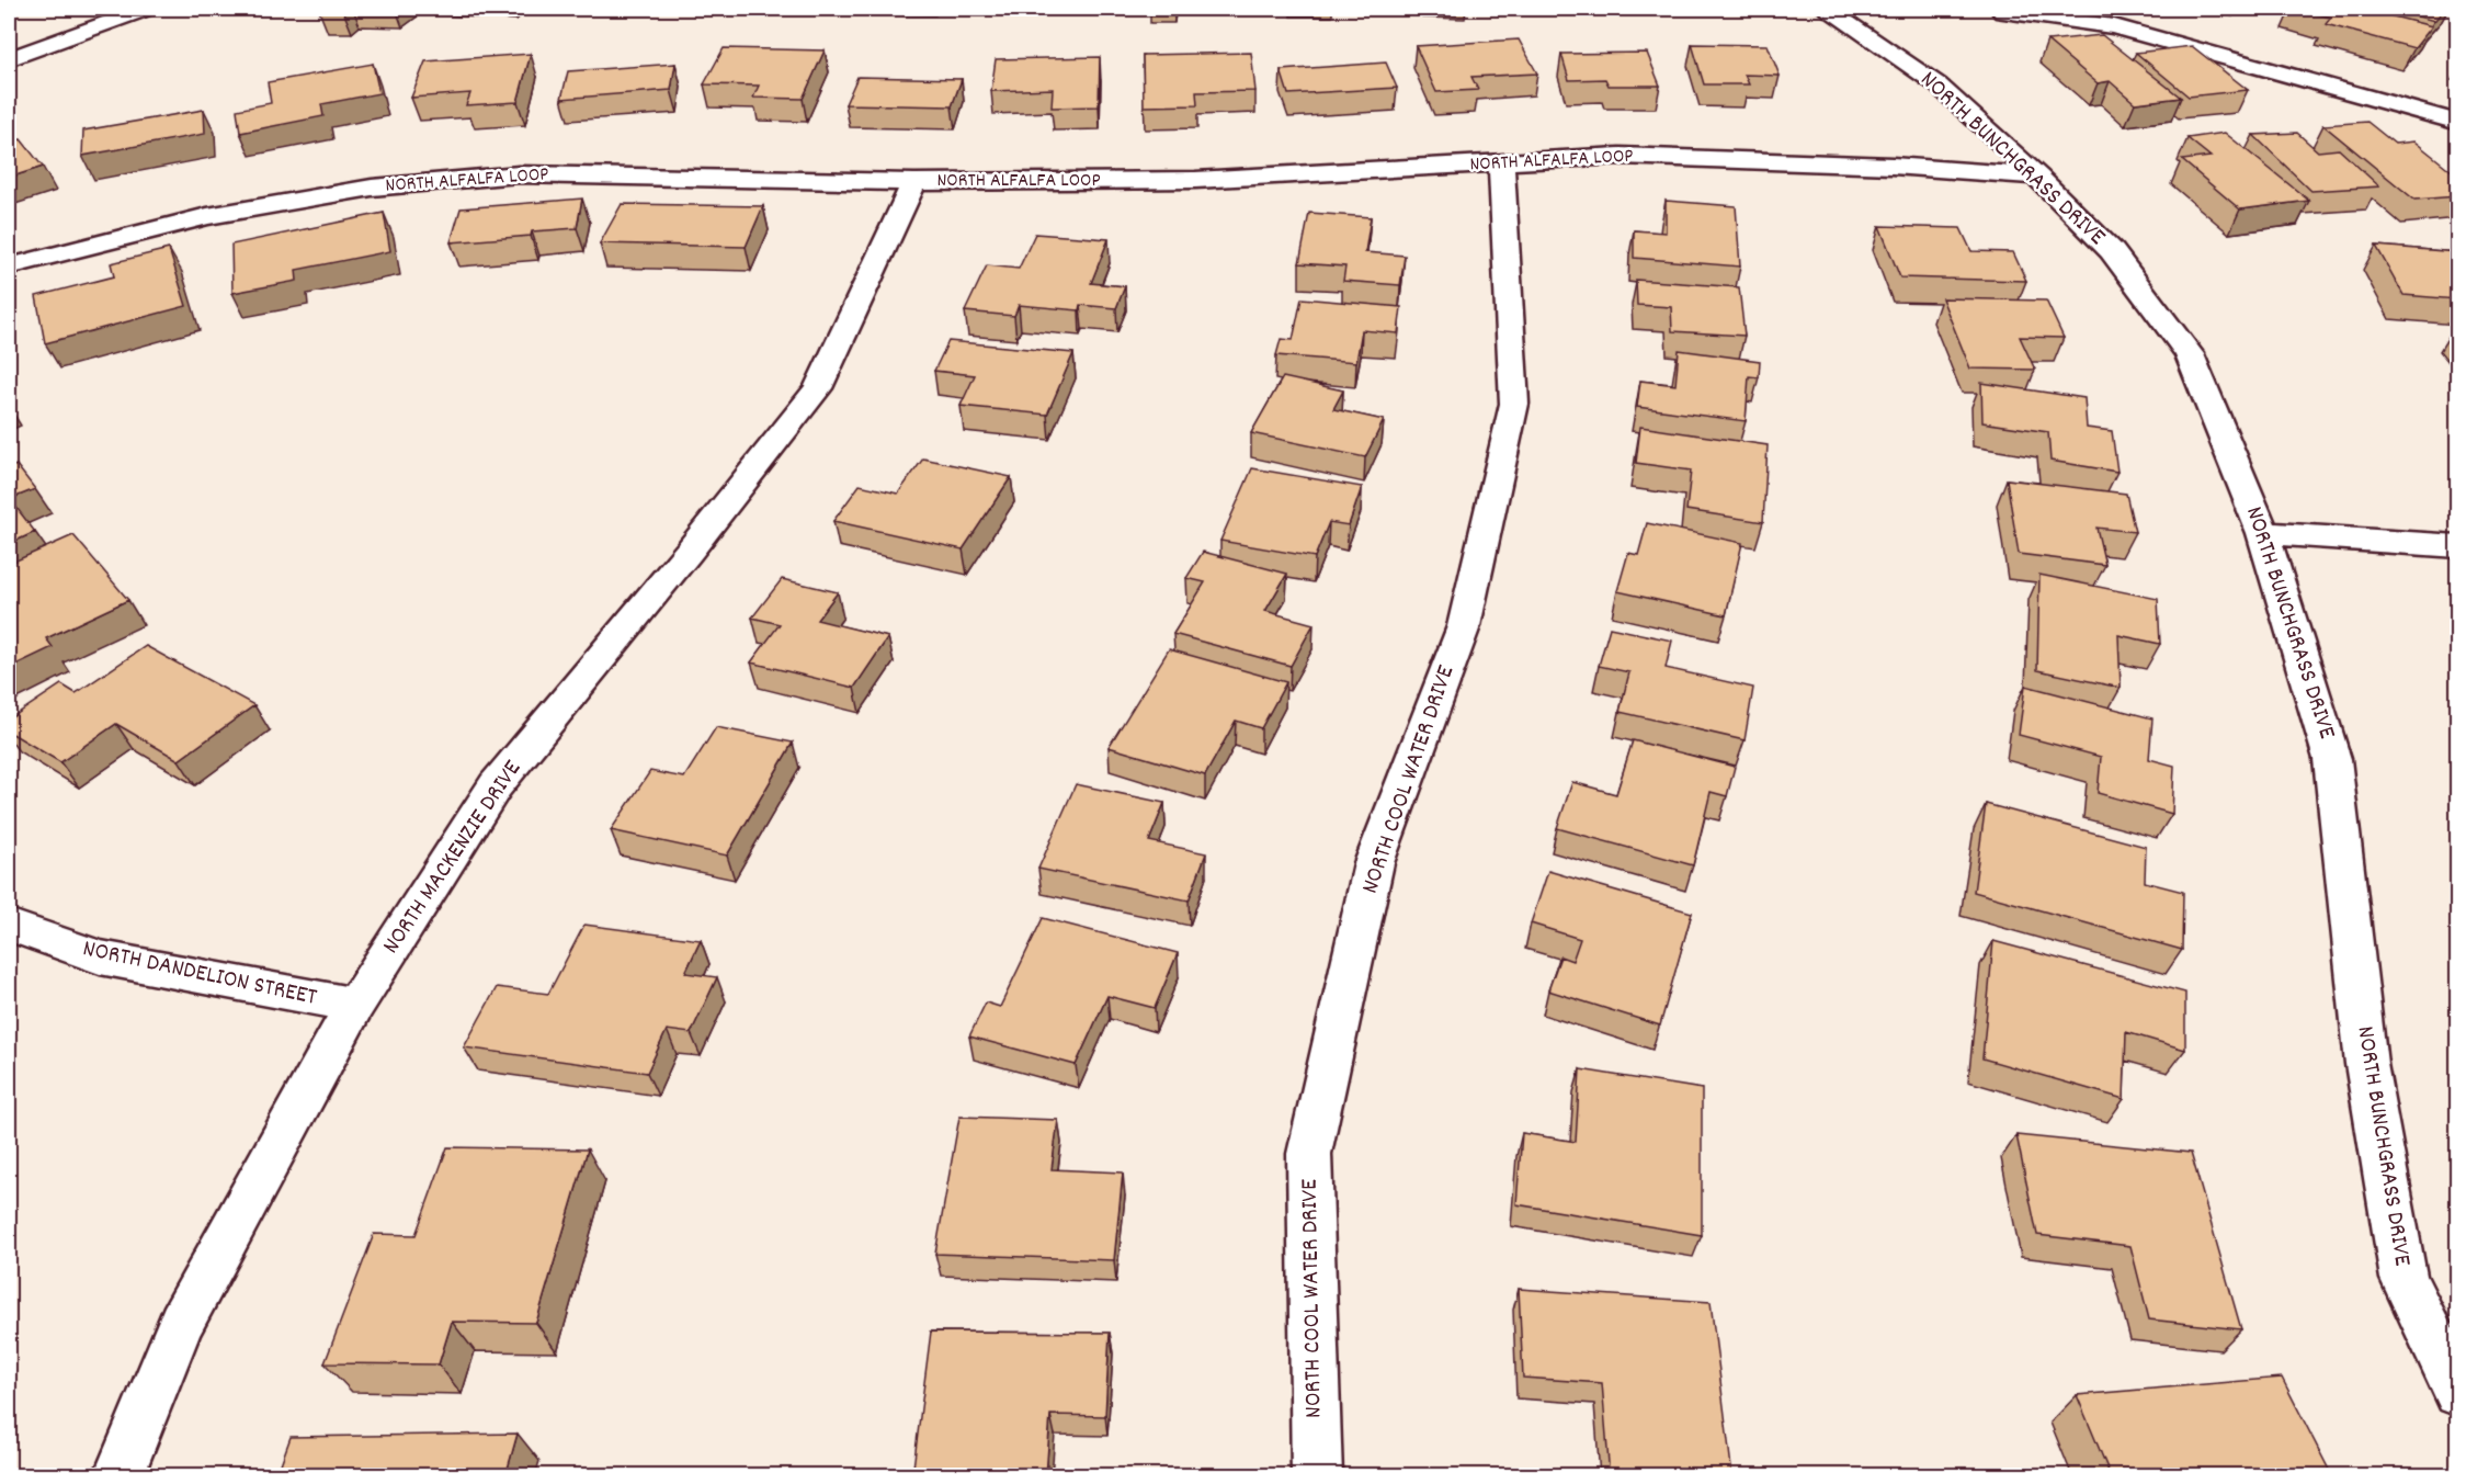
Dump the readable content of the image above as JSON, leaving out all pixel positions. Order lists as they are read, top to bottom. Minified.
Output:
{"streets":{"street":["NORTH BUNCHGRASS DRIVE","NORTH ALFALFA LOOP","NORTH COOL WATER DRIVE","NORTH MACKENZIE DRIVE","NORTH DANDELION STREET"]},"crossings":[["NORTH BUNCHGRASS DRIVE","NORTH ALFALFA LOOP"],["NORTH ALFALFA LOOP","NORTH COOL WATER DRIVE"],["NORTH ALFALFA LOOP","NORTH MACKENZIE DRIVE"],["NORTH MACKENZIE DRIVE","NORTH DANDELION STREET"]]}
